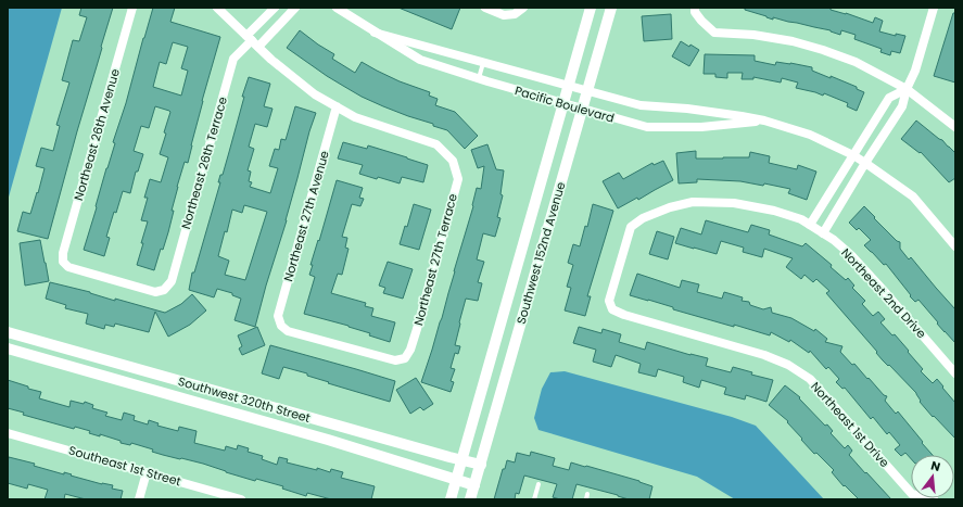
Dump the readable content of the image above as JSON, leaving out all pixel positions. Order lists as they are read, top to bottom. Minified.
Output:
{"streets":{"street":["Pacific Boulevard","Northeast 26th Avenue","Northeast 26th Terrace","Northeast 27th Avenue","Southwest 152nd Avenue","Northeast 27th Terrace","Northeast 2nd Drive","Southwest 320th Street","Northeast 1st Drive","Southeast 1st Street"]},"crossings":[["Pacific Boulevard","Southwest 152nd Avenue"],["Northeast 26th Avenue","Northeast 26th Terrace"],["Northeast 27th Avenue","Northeast 27th Terrace"],["Southwest 152nd Avenue","Southwest 320th Street"],["Northeast 2nd Drive","Northeast 1st Drive"]],"north":"top"}
